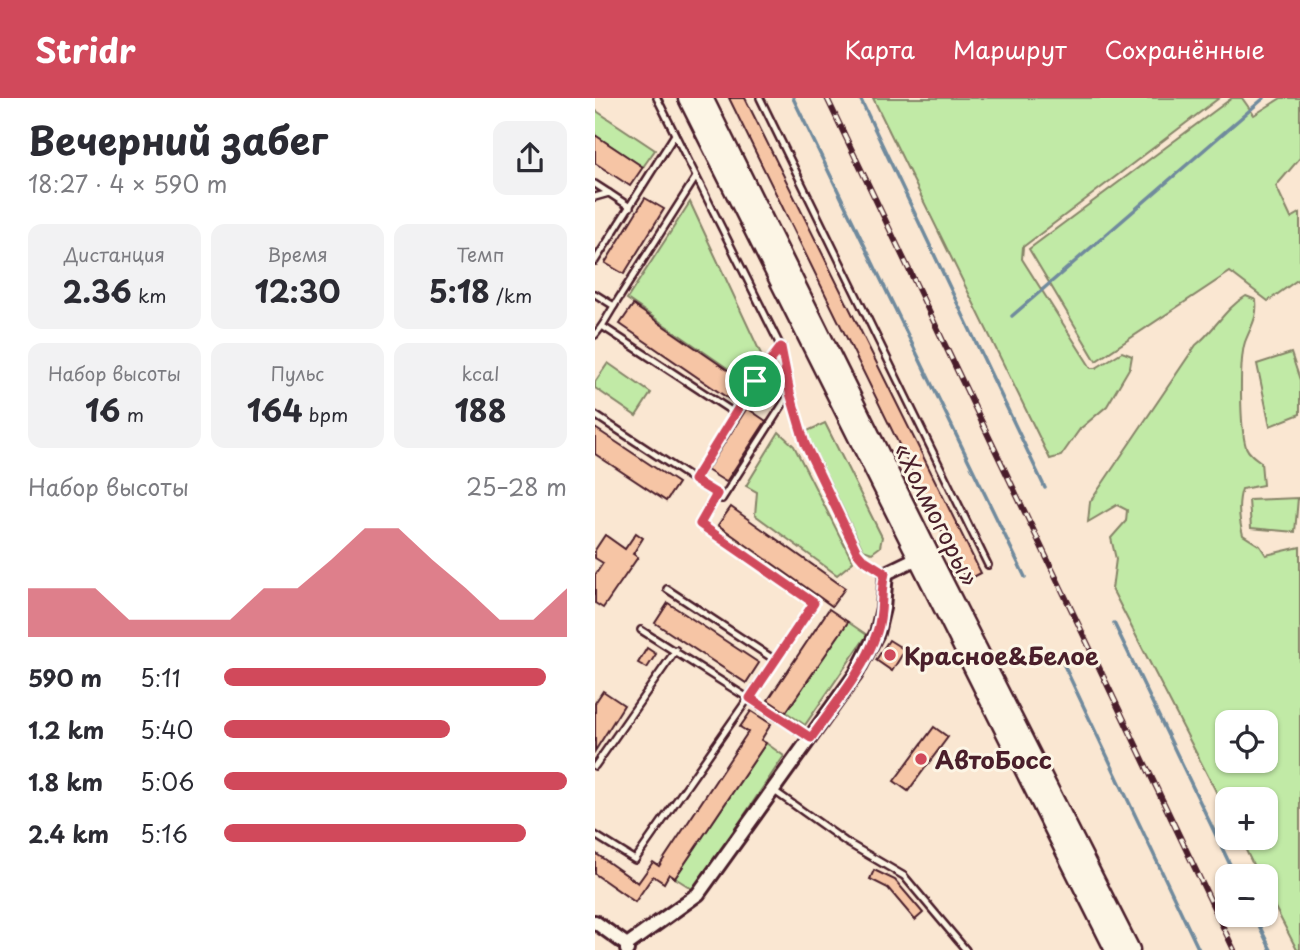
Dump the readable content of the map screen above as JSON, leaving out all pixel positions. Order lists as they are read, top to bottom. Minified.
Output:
{"streets":{"highway":["«Холмогоры»"]},"places":["Красное&Белое","АвтоБосс"],"page":{"header":"Stridr","nav":["Карта","Маршрут","Сохранённые"],"heading":["Вечерний забег","18:27 · 4 × 590 m"],"stats":[["Дистанция","2.36 km"],["Время","12:30"],["Темп","5:18 /km"],["Набор высоты","16 m"],["Пульс","164 bpm"],["kcal","188"]],"chart":["Набор высоты","25–28 m"],"list":[{"name":"590 m","note":"5:11"},{"name":"1.2 km","note":"5:40"},{"name":"1.8 km","note":"5:06"},{"name":"2.4 km","note":"5:16"}],"map_buttons":["+","−"]}}
